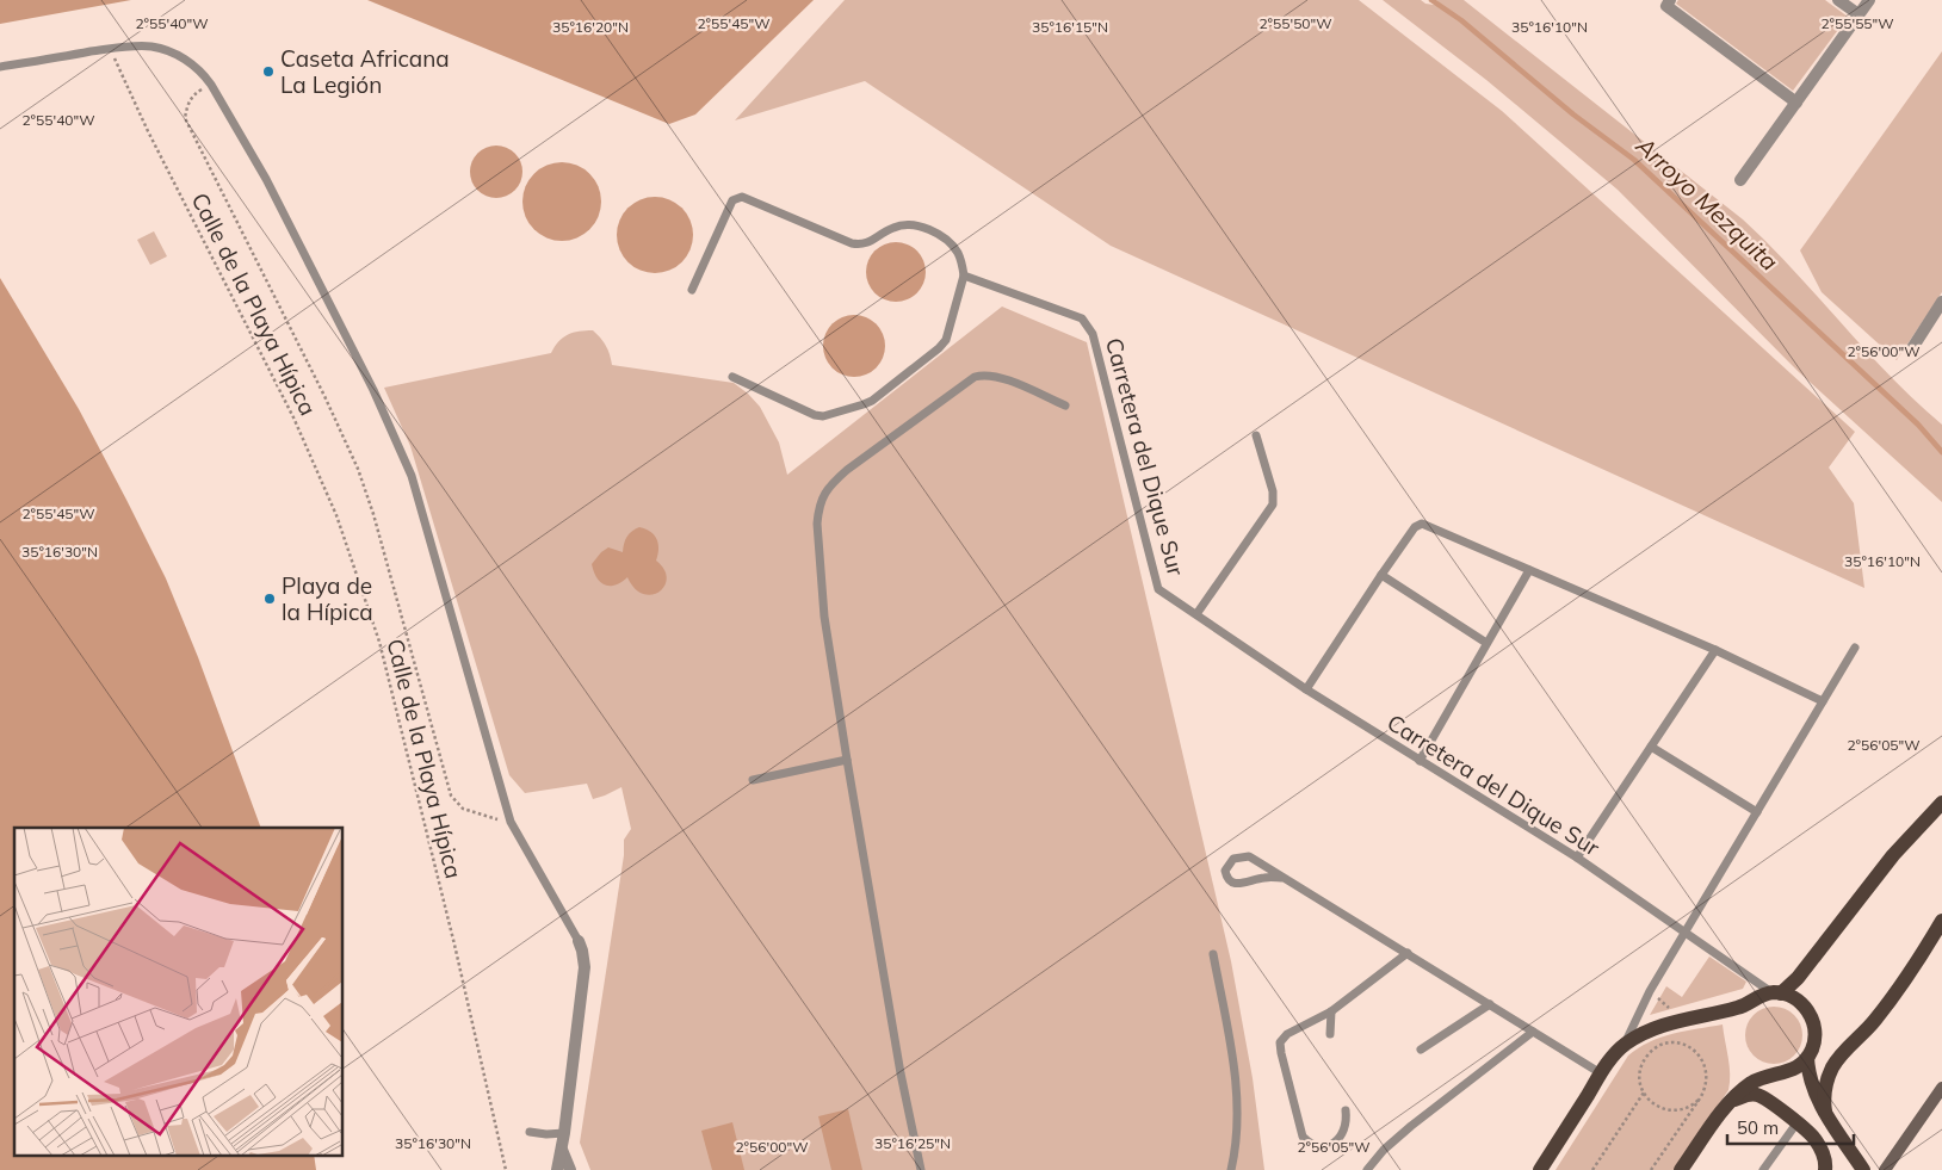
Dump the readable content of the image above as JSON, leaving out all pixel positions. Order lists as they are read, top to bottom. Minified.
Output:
{"streets":{"lane":["Carretera del Dique Sur"],"path":["Calle de la Playa Hípica"]},"water":["Arroyo Mezquita"],"places":["Caseta Africana La Legión","Playa de la Hípica"],"scale_bar":"50 m","coordinates":["2°55'45\"W","2°55'50\"W","2°55'55\"W","2°55'40\"W","35°16'10\"N","35°16'20\"N","35°16'15\"N","2°56'00\"W","35°16'30\"N","2°56'05\"W","35°16'25\"N"]}
